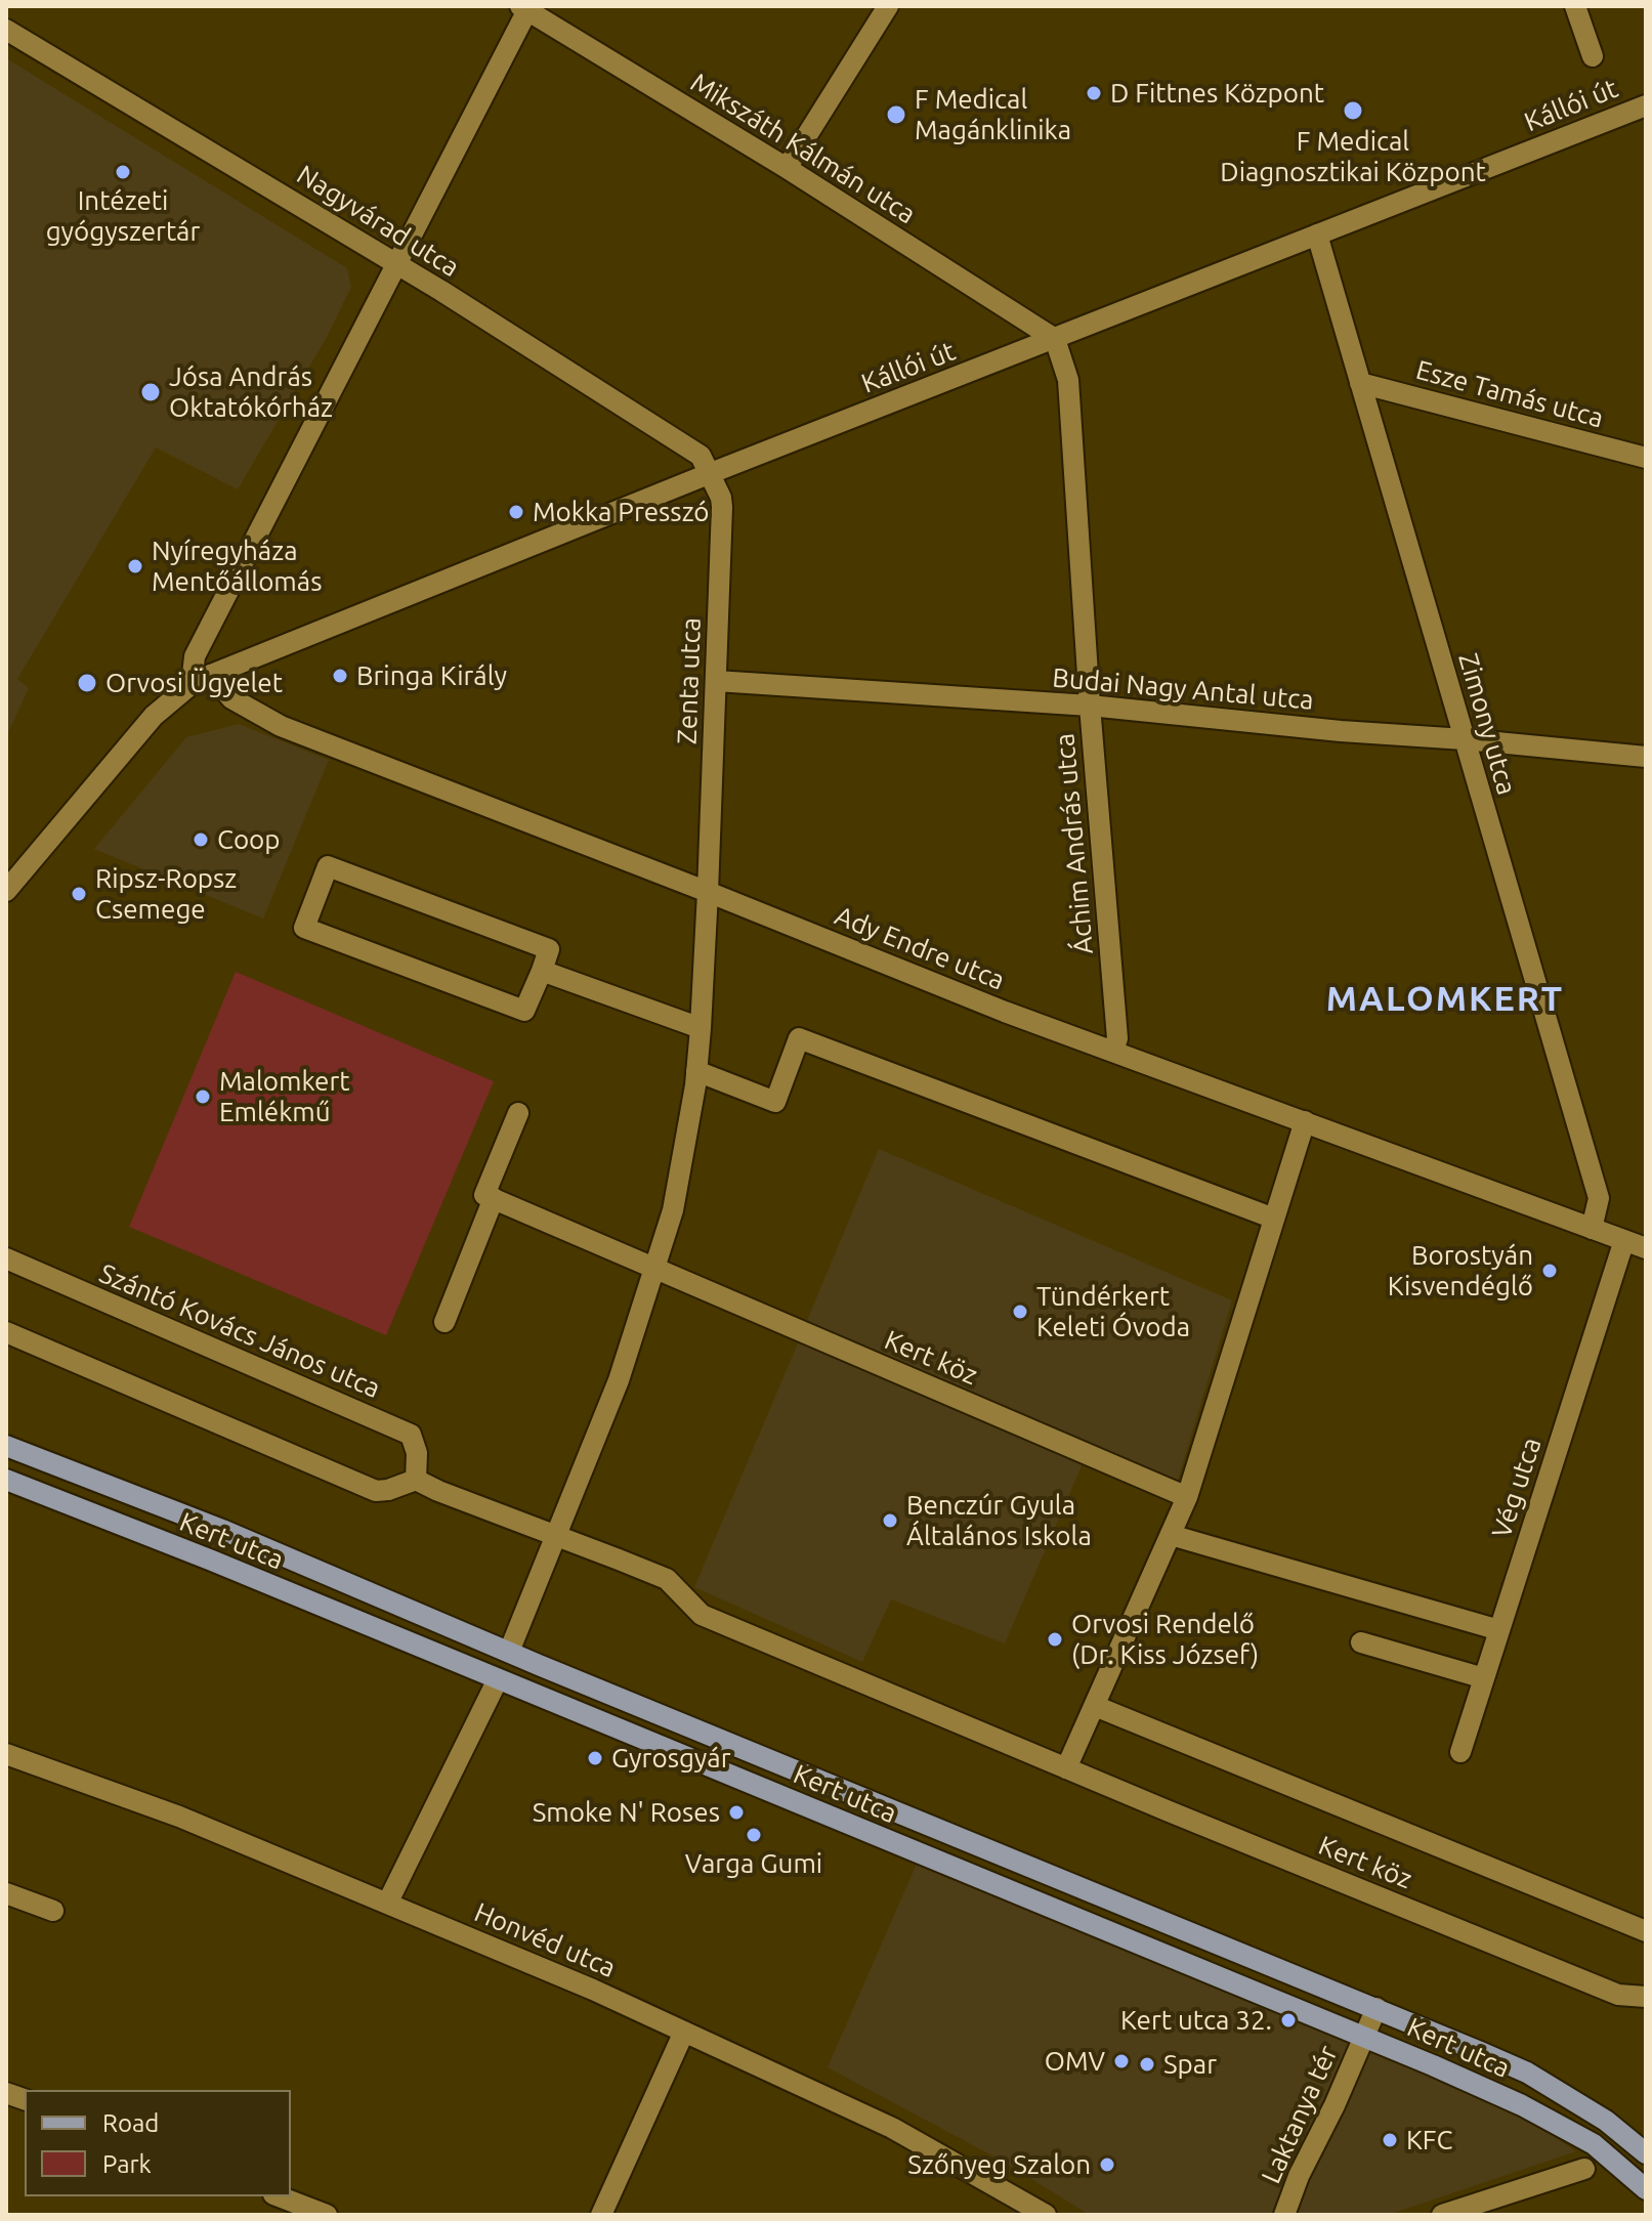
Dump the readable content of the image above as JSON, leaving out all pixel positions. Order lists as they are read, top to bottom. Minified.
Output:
{"streets":{"main road":["Kert utca"],"street":["Kállói út","Mikszáth Kálmán utca","Nagyvárad utca","Esze Tamás utca","Zenta utca","Budai Nagy Antal utca","Zimony utca","Áchim András utca","Ady Endre utca","Szántó Kovács János utca","Kert köz","Vég utca","Honvéd utca","Laktanya tér"]},"crossings":[["Kállói út","Mikszáth Kálmán utca"],["Kállói út","Nagyvárad utca"],["Kállói út","Zenta utca"],["Kállói út","Zimony utca"],["Kállói út","Áchim András utca"],["Kállói út","Ady Endre utca"],["Mikszáth Kálmán utca","Áchim András utca"],["Nagyvárad utca","Zenta utca"],["Esze Tamás utca","Zimony utca"],["Zenta utca","Budai Nagy Antal utca"],["Zenta utca","Ady Endre utca"],["Budai Nagy Antal utca","Zimony utca"],["Budai Nagy Antal utca","Áchim András utca"],["Zimony utca","Ady Endre utca"],["Áchim András utca","Ady Endre utca"],["Ady Endre utca","Vég utca"],["Kert utca","Laktanya tér"]],"districts":["MALOMKERT"],"places":["D Fittnes Központ","F Medical Diagnosztikai Központ","F Medical Magánklinika","Intézeti gyógyszertár","Jósa András Oktatókórház","Mokka Presszó","Nyíregyháza Mentőállomás","Bringa Király","Orvosi Ügyelet","Coop","Ripsz-Ropsz Csemege","Malomkert Emlékmű","Borostyán Kisvendéglő","Tündérkert Keleti Óvoda","Benczúr Gyula Általános Iskola","Orvosi Rendelő (Dr. Kiss József)","Gyrosgyár","Smoke N' Roses","Varga Gumi","Kert utca 32.","OMV","Spar","KFC","Szőnyeg Szalon"],"legend":["Road","Park"]}
